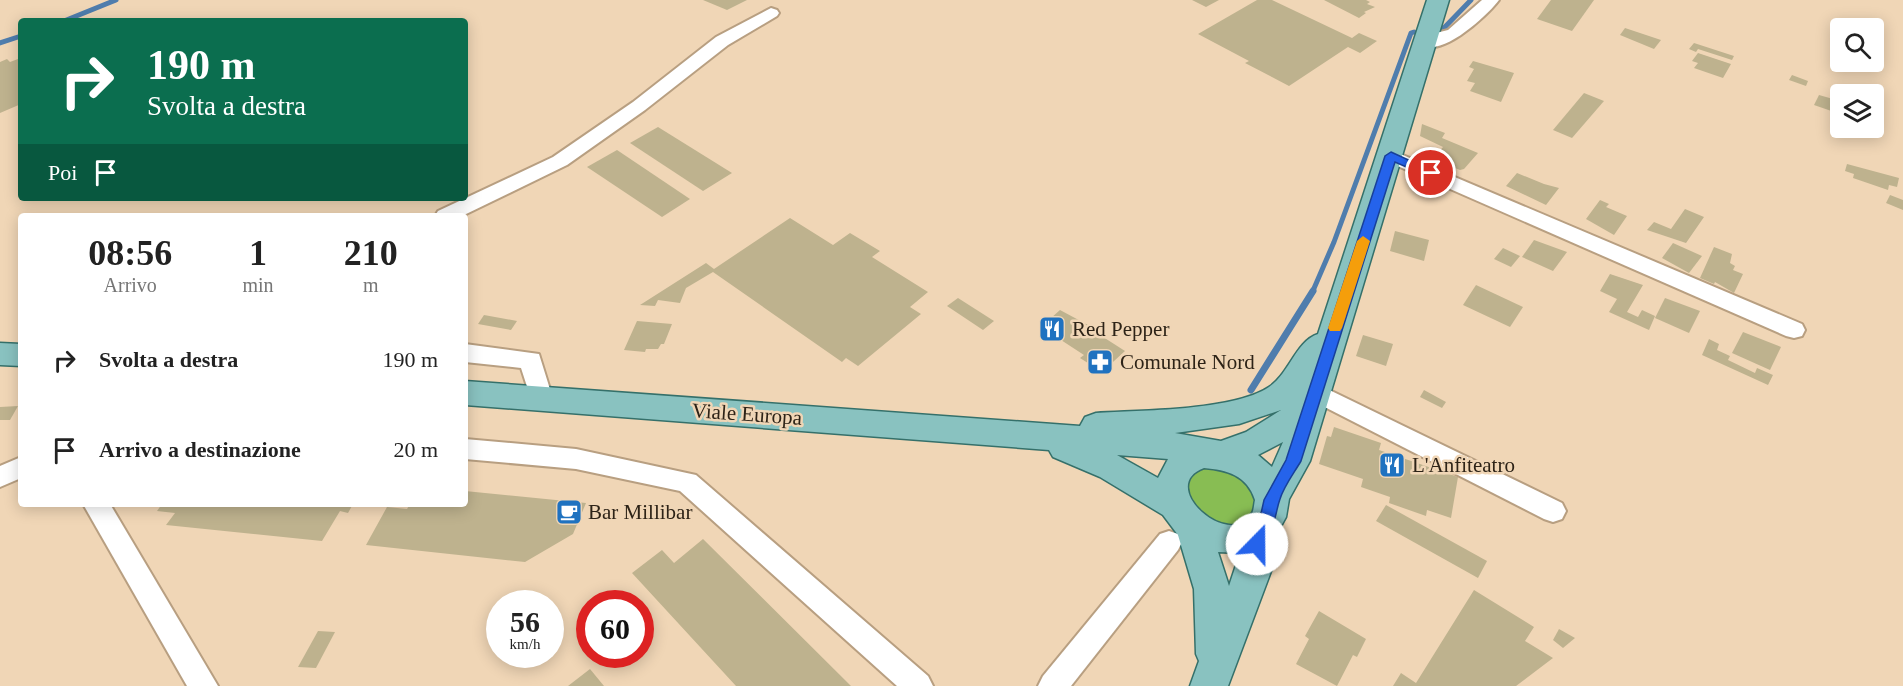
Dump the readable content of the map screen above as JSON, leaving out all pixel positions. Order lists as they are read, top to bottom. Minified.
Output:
{"streets":{"main road":["Viale Europa"]},"places":{"restaurant":["Red Pepper","L'Anfiteatro"],"pharmacy":["Comunale Nord"],"cafe":["Bar Millibar"]},"page":{"turn":["190 m","Svolta a destra"],"then":"Poi","eta":["08:56","Arrivo","1","min","210","m"],"list":[{"name":"Svolta a destra","value":"190 m"},{"name":"Arrivo a destinazione","value":"20 m"}],"speed":"56 km/h","limit":"60"}}
